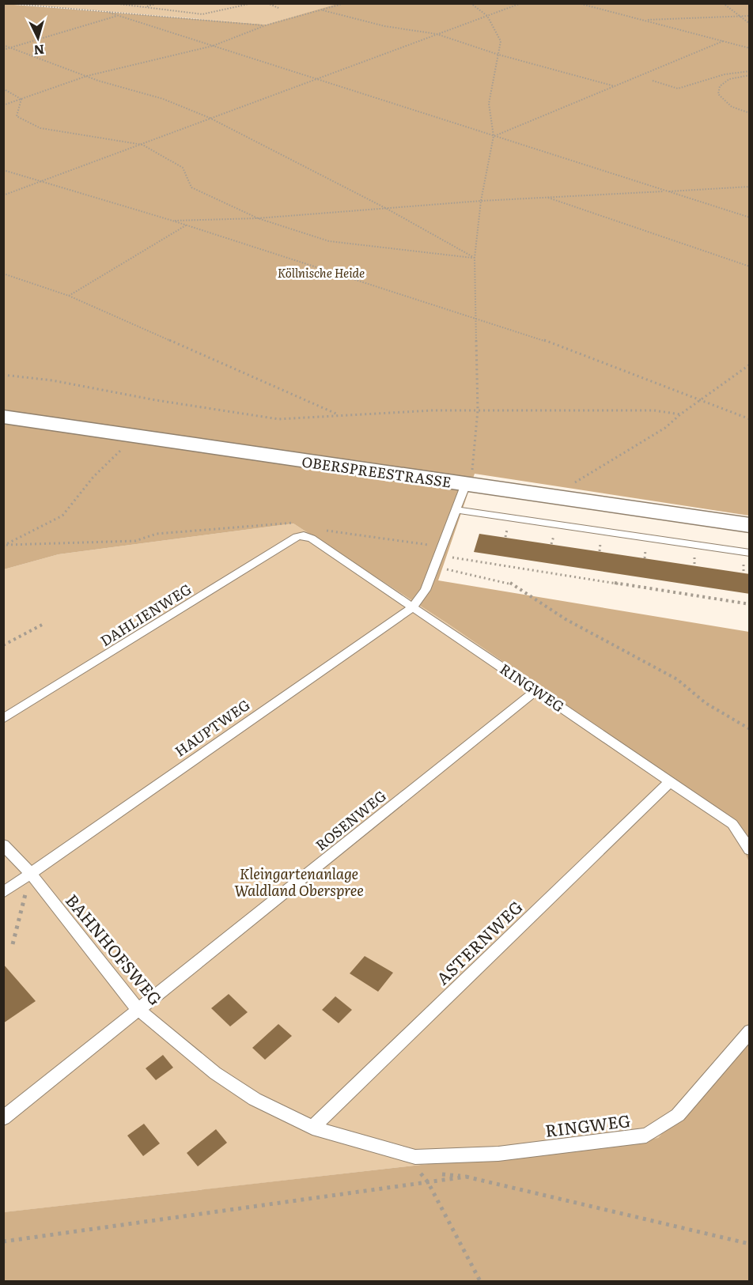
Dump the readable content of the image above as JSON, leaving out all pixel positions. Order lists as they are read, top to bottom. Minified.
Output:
{"streets":{"main road":["OBERSPREESTRASSE"],"lane":["DAHLIENWEG","RINGWEG","HAUPTWEG","ROSENWEG","ASTERNWEG","BAHNHOFSWEG"]},"crossings":[["OBERSPREESTRASSE","HAUPTWEG"],["DAHLIENWEG","RINGWEG"],["RINGWEG","HAUPTWEG"],["RINGWEG","ROSENWEG"],["RINGWEG","ASTERNWEG"],["RINGWEG","BAHNHOFSWEG"],["HAUPTWEG","BAHNHOFSWEG"],["ROSENWEG","BAHNHOFSWEG"],["ASTERNWEG","BAHNHOFSWEG"]],"parks":["Köllnische Heide","Kleingartenanlage Waldland Oberspree"],"north":"bottom"}
